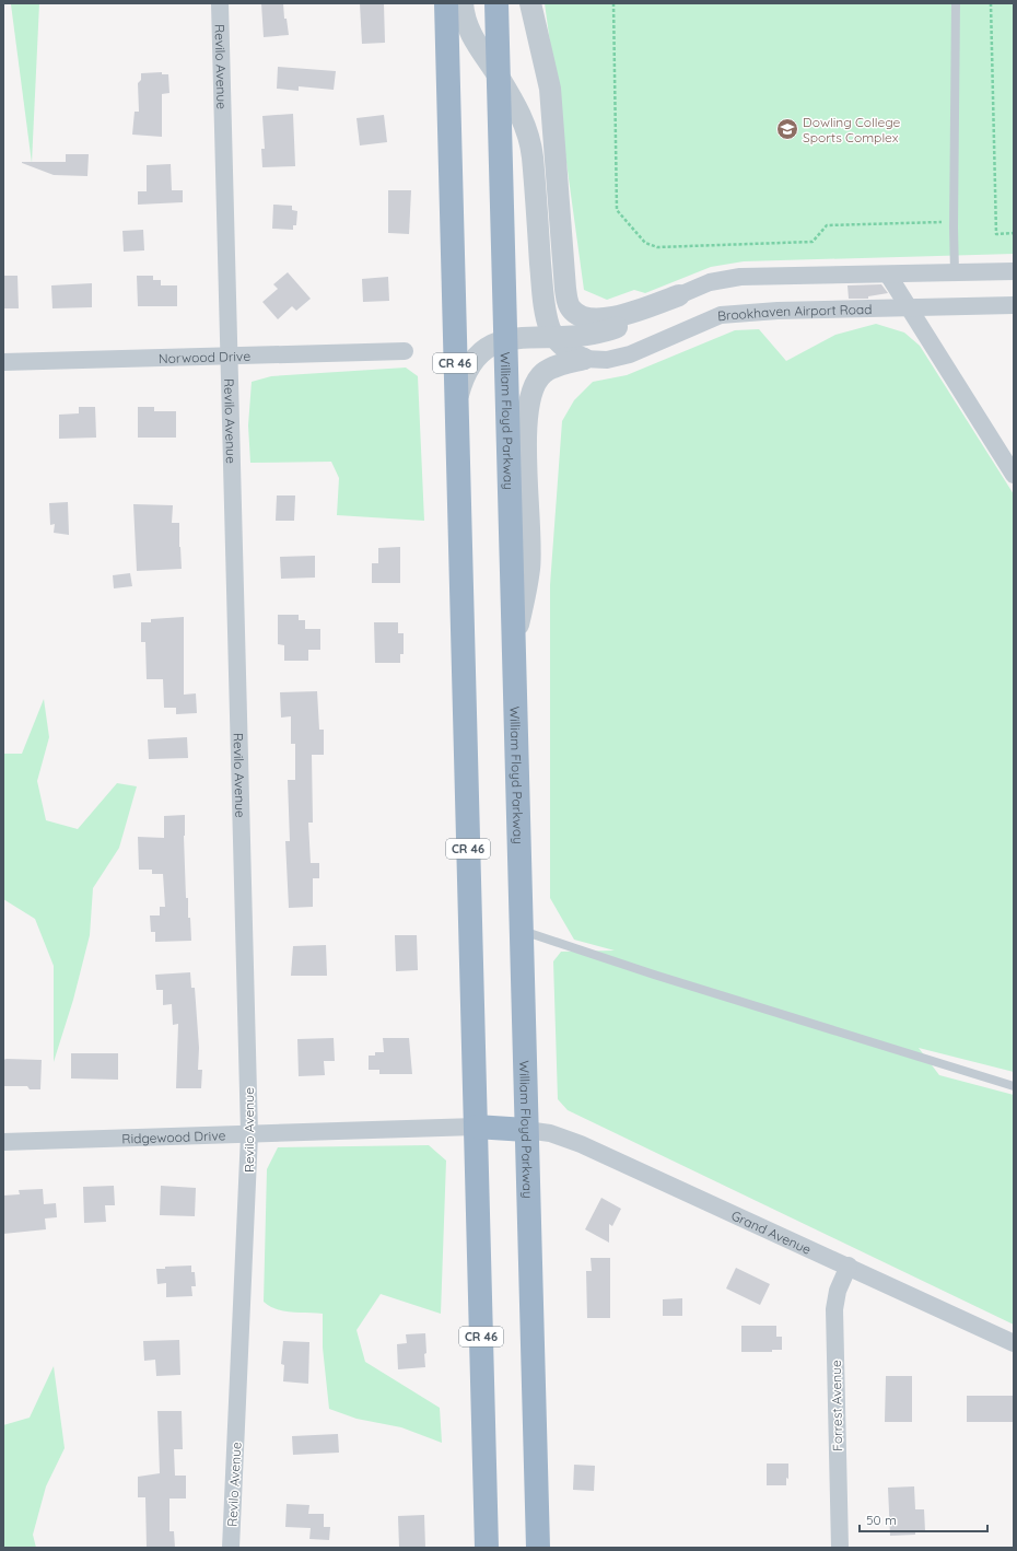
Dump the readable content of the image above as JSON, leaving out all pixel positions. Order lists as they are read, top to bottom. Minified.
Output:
{"streets":{"highway":["CR 46","William Floyd Parkway"],"street":["Revilo Avenue","Brookhaven Airport Road","Norwood Drive","Ridgewood Drive","Grand Avenue","Forrest Avenue"]},"crossings":[["Revilo Avenue","Norwood Drive"],["Revilo Avenue","Ridgewood Drive"],["CR 46","Ridgewood Drive"],["William Floyd Parkway","Grand Avenue"],["Grand Avenue","Forrest Avenue"]],"places":{"school or university":["Dowling College Sports Complex"]},"scale_bar":"50 m"}
